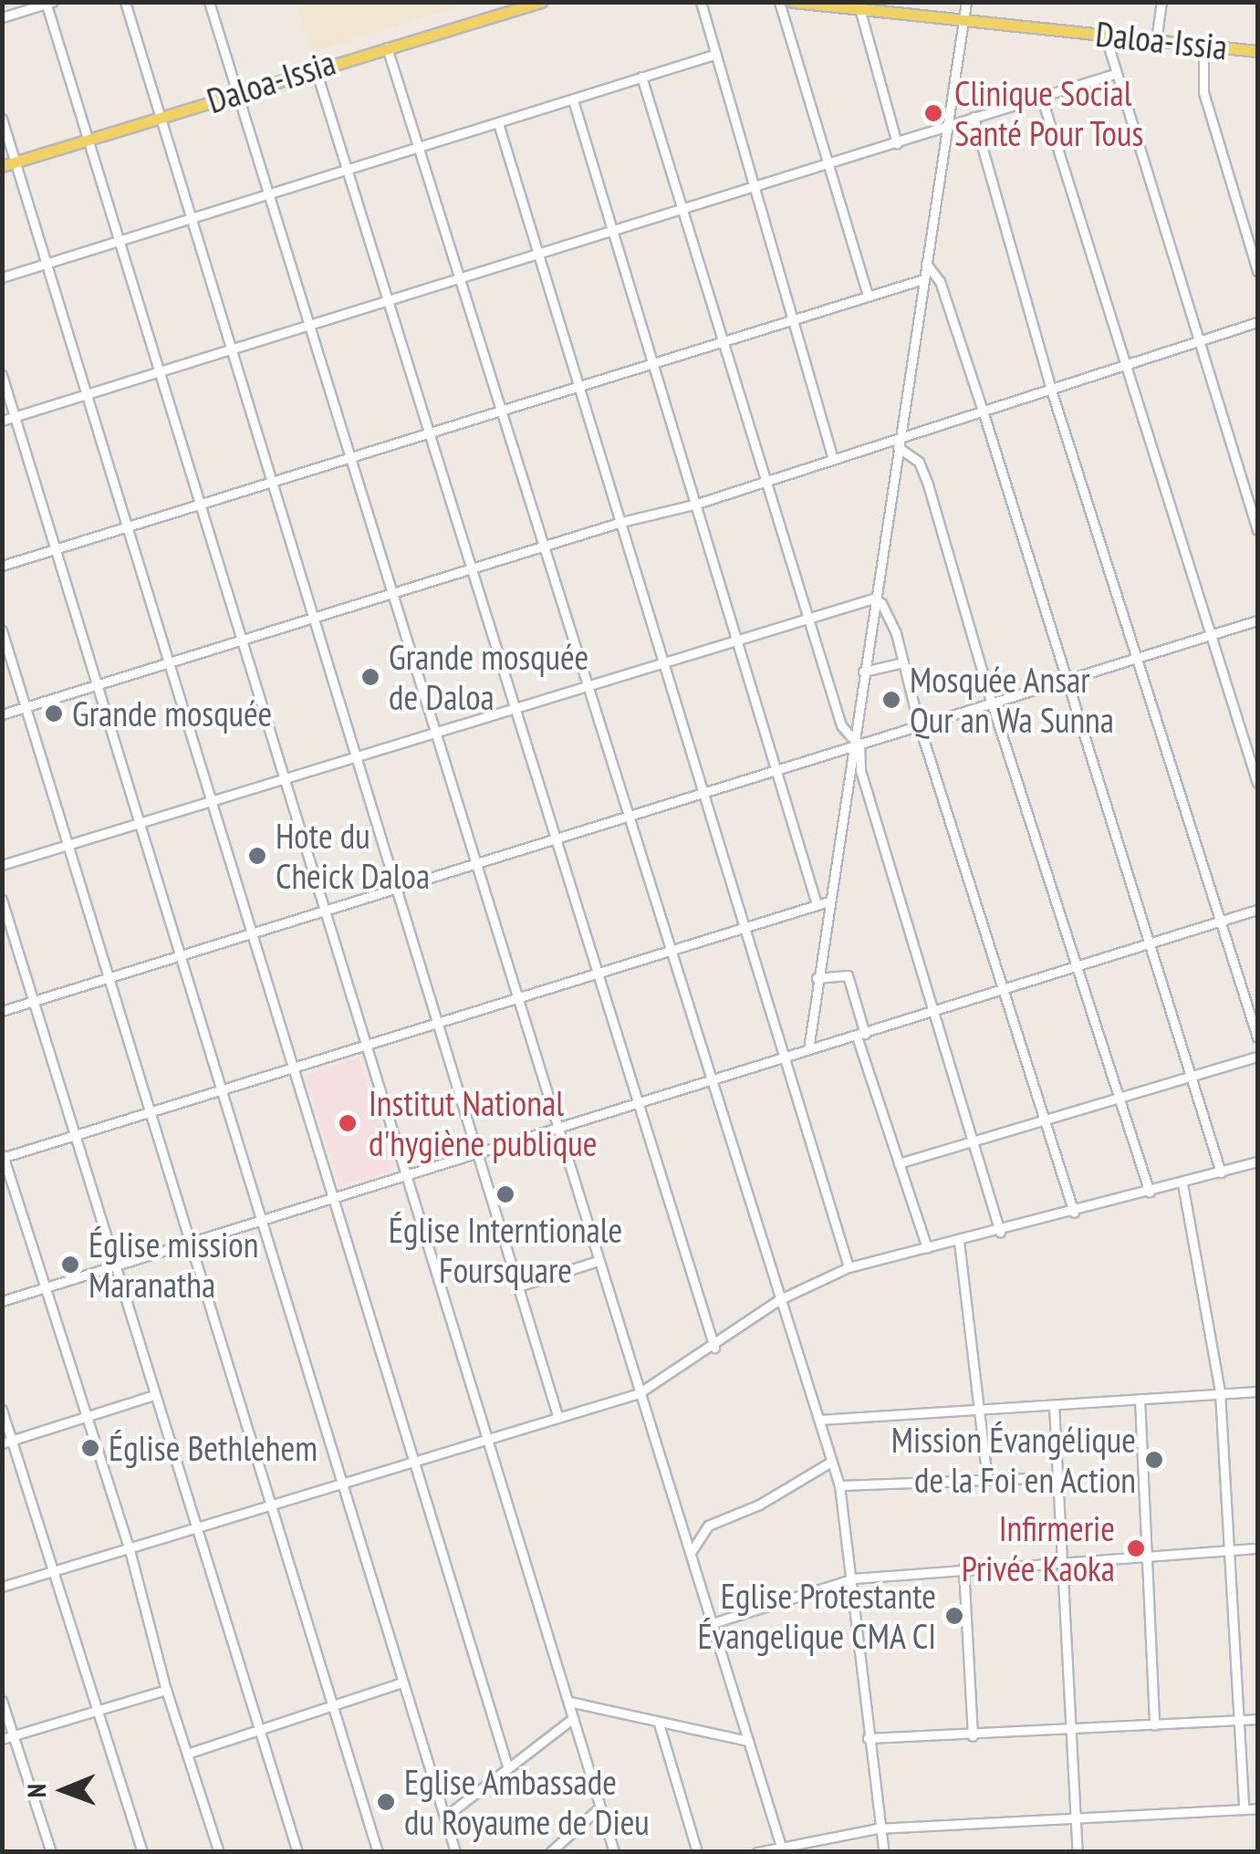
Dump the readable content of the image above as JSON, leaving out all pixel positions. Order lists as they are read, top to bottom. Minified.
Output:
{"streets":{"main road":["Daloa-Issia"]},"places":["Clinique Social Santé Pour Tous","Grande mosquée de Daloa","Mosquée Ansar Qur an Wa Sunna","Grande mosquée","Hote du Cheick Daloa","Institut National d'hygiène publique","Église Interntionale Foursquare","Église mission Maranatha","Église Bethlehem","Mission Évangélique de la Foi en Action","Infirmerie Privée Kaoka","Eglise Protestante Évangelique CMA CI","Eglise Ambassade du Royaume de Dieu"],"north":"left"}
